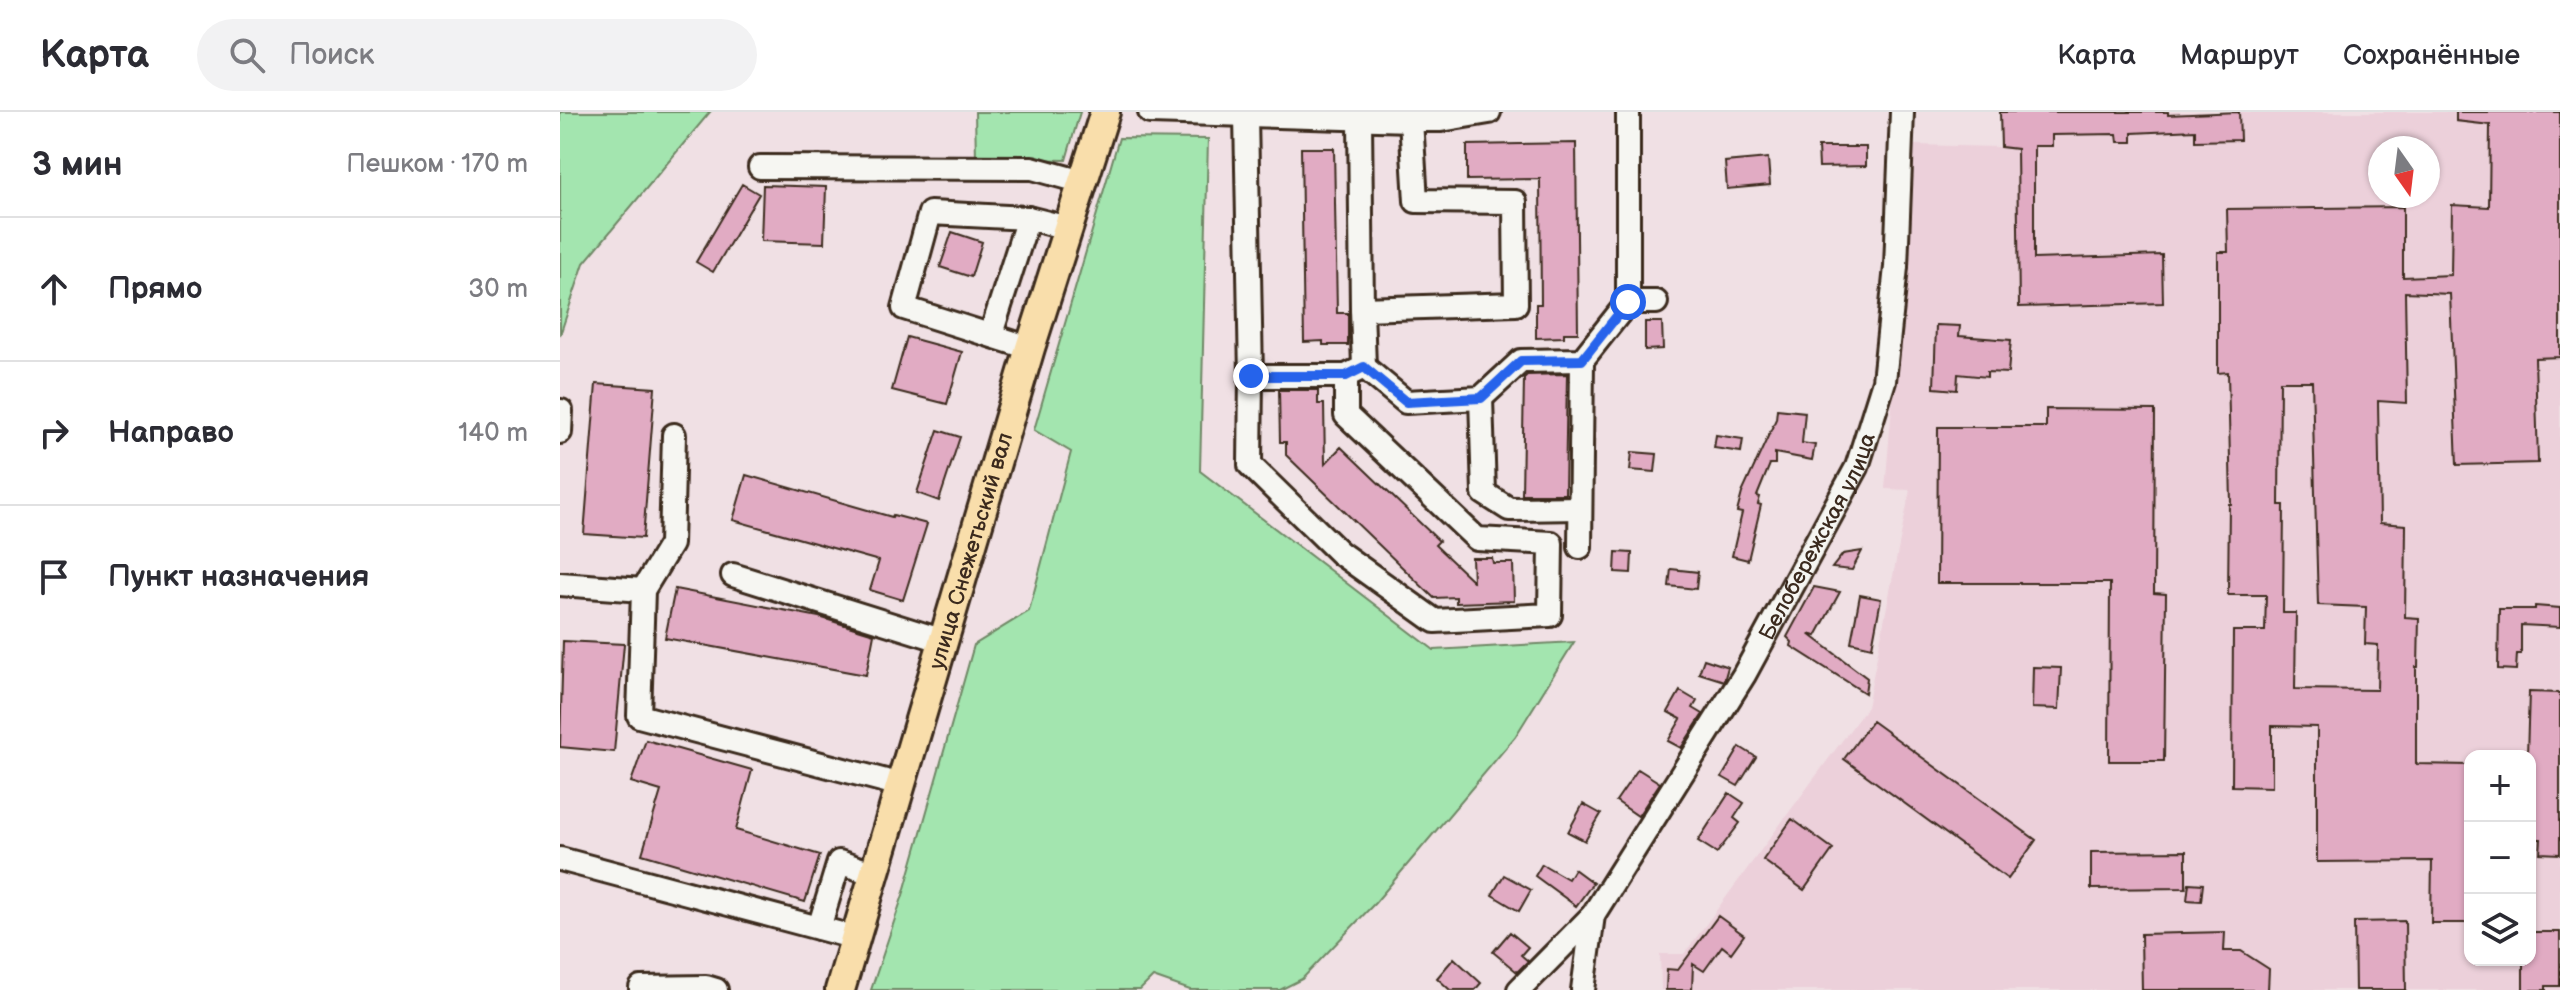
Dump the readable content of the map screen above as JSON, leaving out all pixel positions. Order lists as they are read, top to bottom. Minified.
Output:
{"streets":{"main road":["улица Снежетьский вал"],"street":["Белобережская улица"]},"north":"bottom","page":{"header":"Карта","search":"Поиск","nav":["Карта","Маршрут","Сохранённые"],"heading":["3 мин","Пешком · 170 m"],"list":[["Прямо","30 m"],["Направо","140 m"],"Пункт назначения"],"map_buttons":["+","−"]}}
